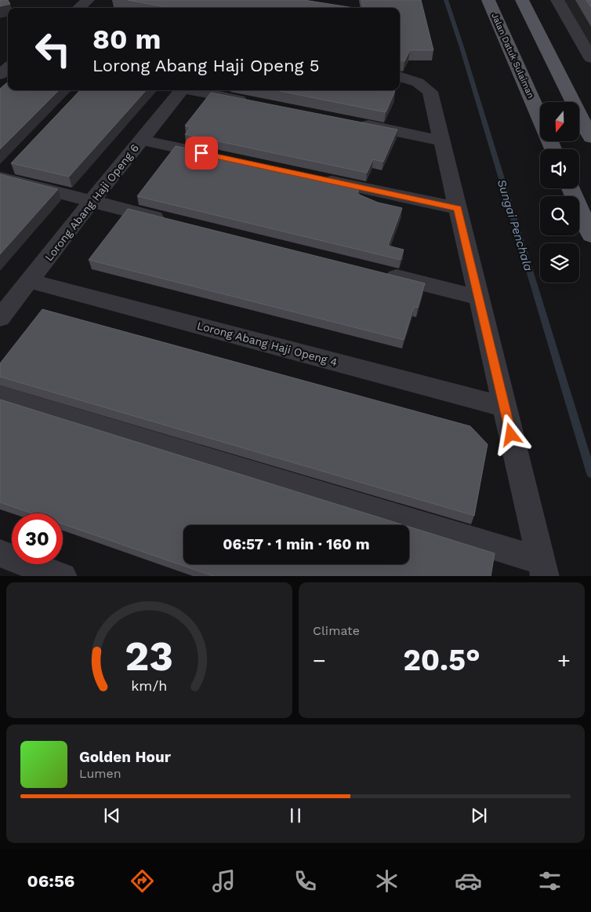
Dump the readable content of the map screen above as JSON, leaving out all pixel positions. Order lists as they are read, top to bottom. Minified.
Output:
{"streets":{"main road":["Jalan Datuk Sulaiman"],"street":["Lorong Abang Haji Openg 6","Lorong Abang Haji Openg 4"]},"crossings":[["Lorong Abang Haji Openg 6","Lorong Abang Haji Openg 4"]],"water":["Sungai Penchala"],"north":"bottom","page":{"turn":["80 m","Lorong Abang Haji Openg 5"],"limit":"30","trip":"06:57 · 1 min · 160 m","tile":"Climate","heat":["−","20.5°","+"],"song":["Golden Hour","Lumen"],"tabs":"06:56","gauge":["23","km/h"]}}
